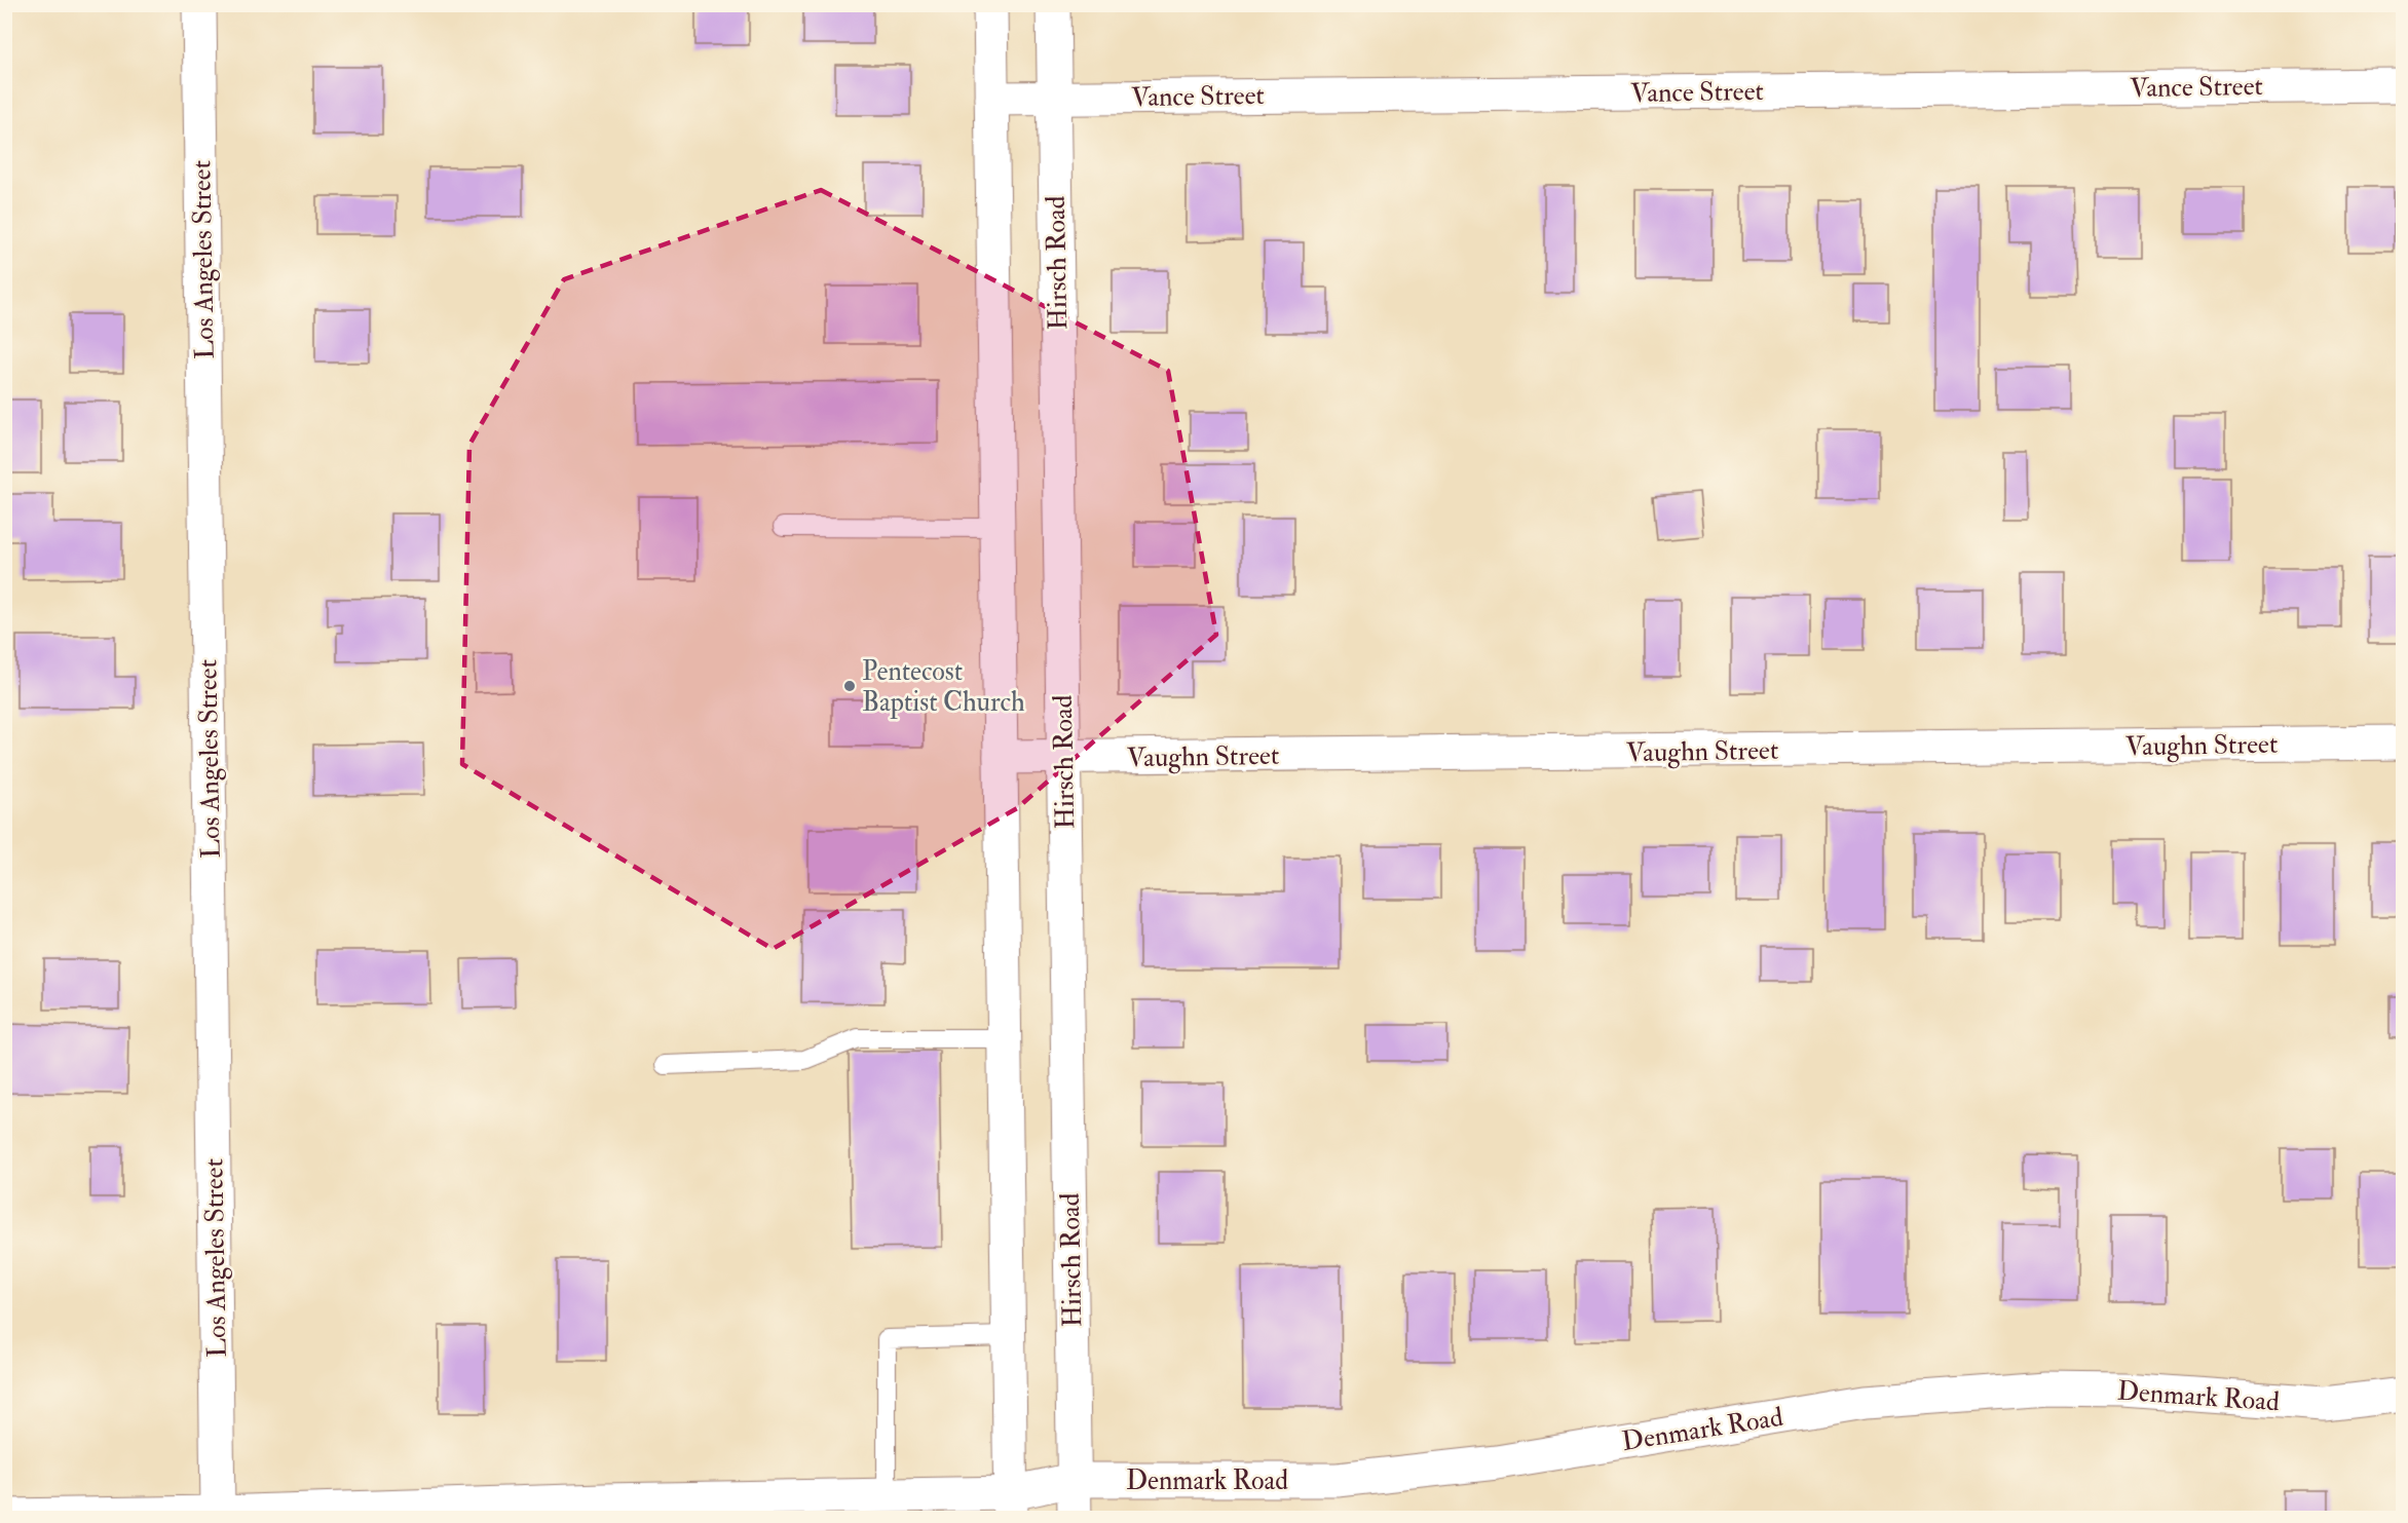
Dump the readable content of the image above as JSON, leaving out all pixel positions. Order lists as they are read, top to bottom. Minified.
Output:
{"streets":{"street":["Vance Street","Los Angeles Street","Hirsch Road","Vaughn Street","Denmark Road"]},"crossings":[["Vance Street","Hirsch Road"],["Los Angeles Street","Denmark Road"],["Hirsch Road","Vaughn Street"],["Hirsch Road","Denmark Road"]],"places":["Pentecost Baptist Church"]}
